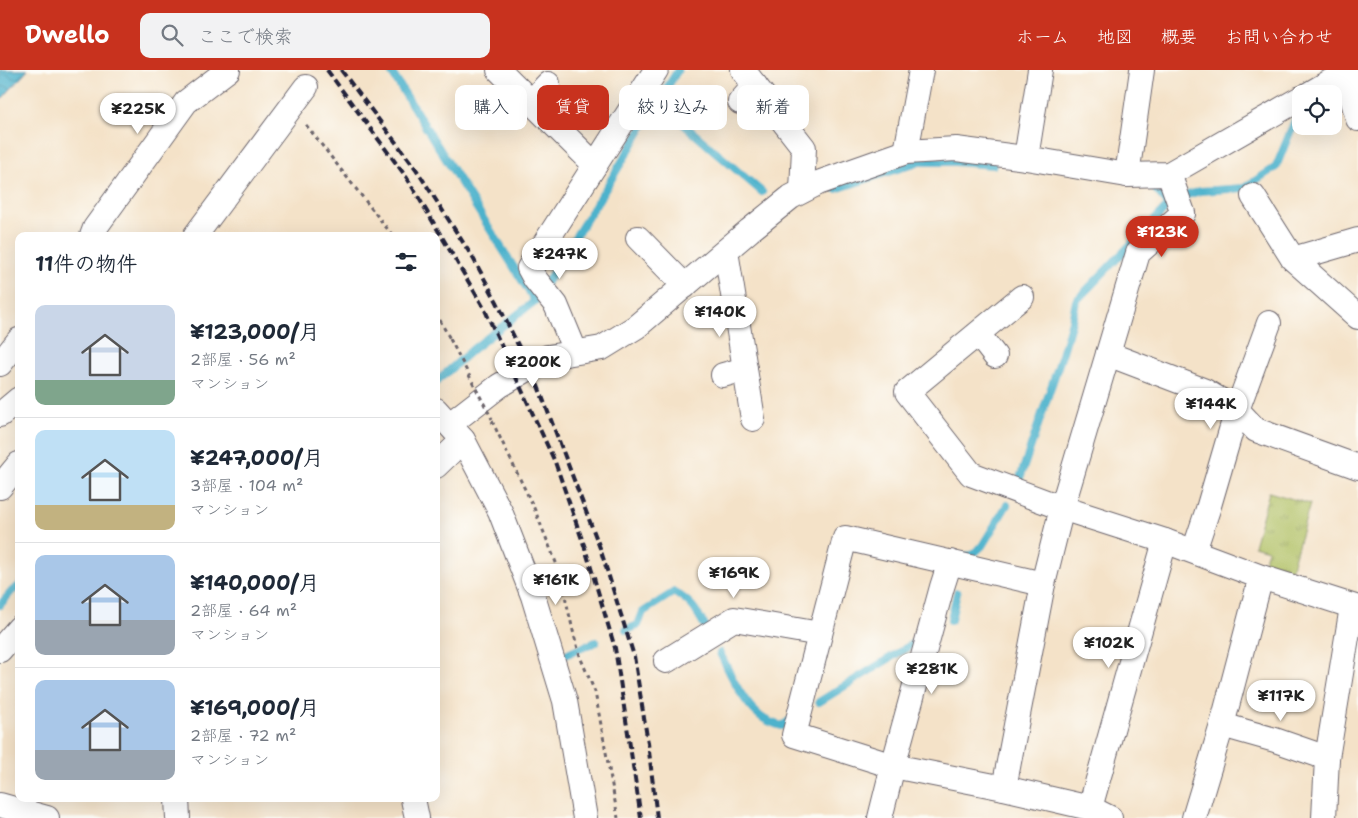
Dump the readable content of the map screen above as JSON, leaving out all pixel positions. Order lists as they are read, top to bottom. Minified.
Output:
{"page":{"header":"Dwello","search":"ここで検索","nav":["ホーム","地図","概要","お問い合わせ"],"chip":["購入","賃貸","絞り込み","新着"],"price":["¥225K","¥123K","¥247K","¥140K","¥200K","¥144K","¥169K","¥161K","¥102K","¥281K","¥117K"],"heading":"11件の物件","list":[{"name":"¥123,000/月","note":"2部屋 · 56 m² · マンション"},{"name":"¥247,000/月","note":"3部屋 · 104 m² · マンション"},{"name":"¥140,000/月","note":"2部屋 · 64 m² · マンション"},{"name":"¥169,000/月","note":"2部屋 · 72 m² · マンション"}]}}
